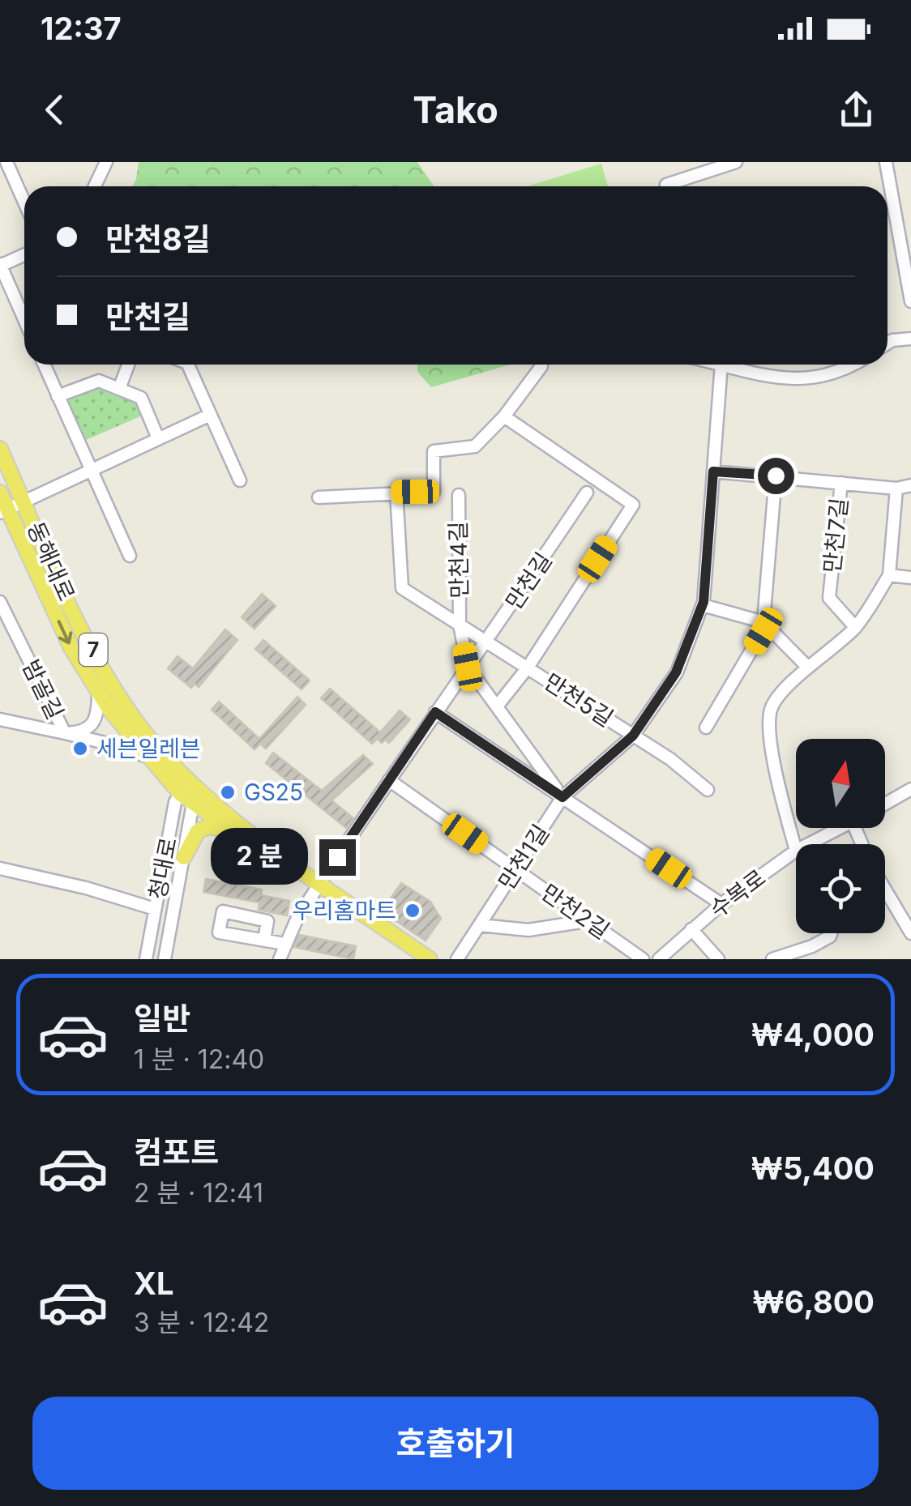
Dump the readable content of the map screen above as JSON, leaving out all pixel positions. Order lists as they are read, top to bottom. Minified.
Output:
{"streets":{"main road":["동해대로","7"],"street":["만천7길","만천4길","만천길","밤골길","만천5길","만천1길","청대로","수복로","만천2길"]},"crossings":[["만천4길","만천길"],["만천4길","만천5길"],["동해대로","만천길"],["동해대로","청대로"],["만천길","만천5길"],["만천길","만천2길"],["만천5길","만천1길"],["만천1길","만천2길"]],"places":["세븐일레븐","GS25","우리홈마트"],"north":"top","page":{"status":"12:37","header":"Tako","banner":["만천8길","만천길"],"bubble":"2 분","list":[{"name":"일반","note":"1 분 · 12:40","value":"₩4,000"},{"name":"컴포트","note":"2 분 · 12:41","value":"₩5,400"},{"name":"XL","note":"3 분 · 12:42","value":"₩6,800"}],"buttons":"호출하기"}}
